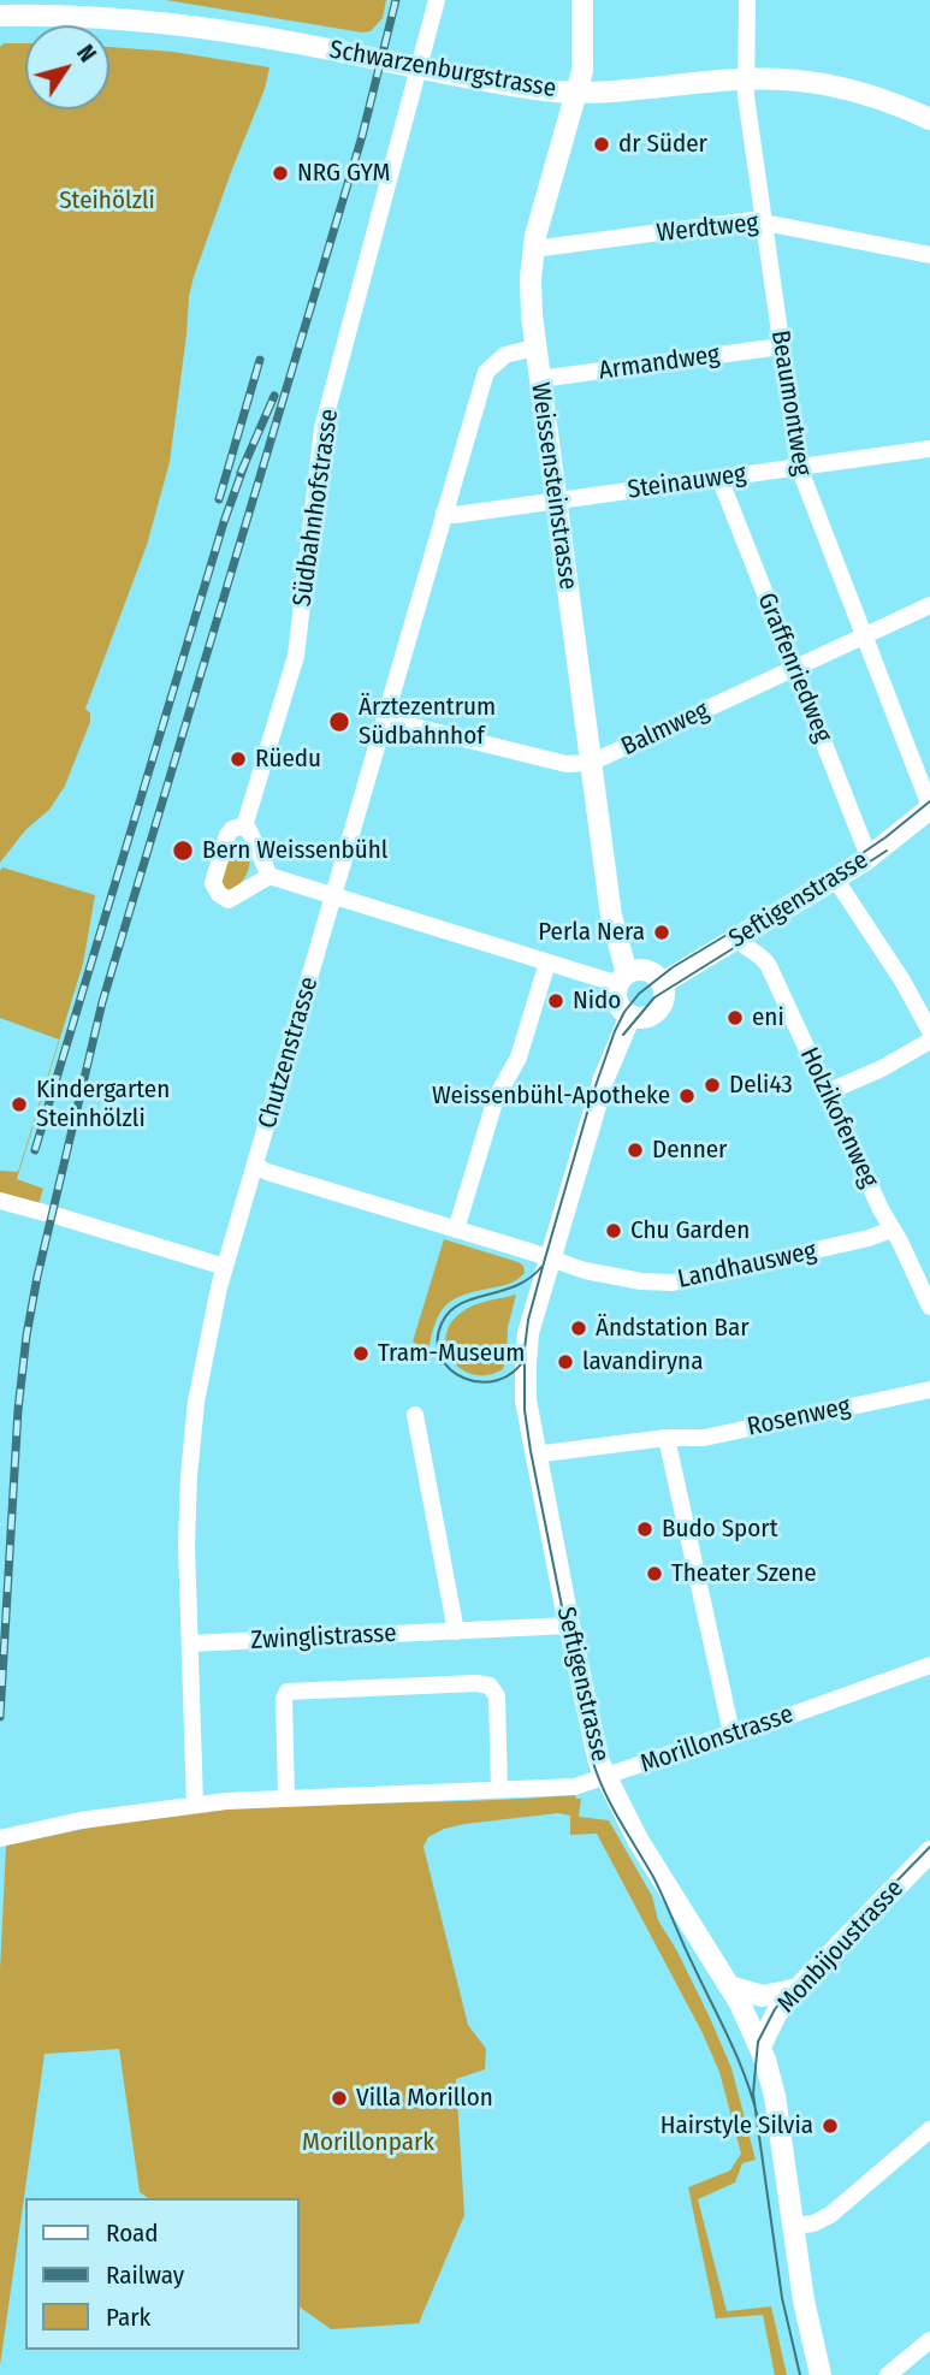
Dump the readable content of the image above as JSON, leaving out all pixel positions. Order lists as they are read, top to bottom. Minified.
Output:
{"streets":{"main road":["Schwarzenburgstrasse","Weissensteinstrasse","Seftigenstrasse","Monbijoustrasse"],"street":["Werdtweg","Armandweg","Beaumontweg","Steinauweg","Südbahnhofstrasse","Graffenriedweg","Balmweg","Chutzenstrasse","Holzikofenweg","Landhausweg","Rosenweg","Zwinglistrasse","Morillonstrasse"]},"crossings":[["Schwarzenburgstrasse","Beaumontweg"],["Schwarzenburgstrasse","Weissensteinstrasse"],["Schwarzenburgstrasse","Südbahnhofstrasse"],["Werdtweg","Beaumontweg"],["Werdtweg","Weissensteinstrasse"],["Armandweg","Beaumontweg"],["Armandweg","Weissensteinstrasse"],["Beaumontweg","Steinauweg"],["Beaumontweg","Balmweg"],["Beaumontweg","Seftigenstrasse"],["Steinauweg","Weissensteinstrasse"],["Steinauweg","Graffenriedweg"],["Steinauweg","Chutzenstrasse"],["Weissensteinstrasse","Balmweg"],["Weissensteinstrasse","Seftigenstrasse"],["Weissensteinstrasse","Chutzenstrasse"],["Graffenriedweg","Balmweg"],["Graffenriedweg","Seftigenstrasse"],["Balmweg","Chutzenstrasse"],["Seftigenstrasse","Holzikofenweg"],["Seftigenstrasse","Landhausweg"],["Seftigenstrasse","Rosenweg"],["Seftigenstrasse","Zwinglistrasse"],["Seftigenstrasse","Morillonstrasse"],["Seftigenstrasse","Monbijoustrasse"],["Chutzenstrasse","Landhausweg"],["Chutzenstrasse","Zwinglistrasse"],["Chutzenstrasse","Morillonstrasse"],["Holzikofenweg","Landhausweg"]],"parks":["Steihölzli","Morillonpark"],"places":["dr Süder","NRG GYM","Ärztezentrum Südbahnhof","Rüedu","Bern Weissenbühl","Perla Nera","Nido","eni","Deli43","Weissenbühl-Apotheke","Kindergarten Steinhölzli","Denner","Chu Garden","Ändstation Bar","Tram-Museum","lavandiryna","Budo Sport","Theater Szene","Villa Morillon","Hairstyle Silvia"],"legend":["Road","Railway","Park"],"north":"top right"}
